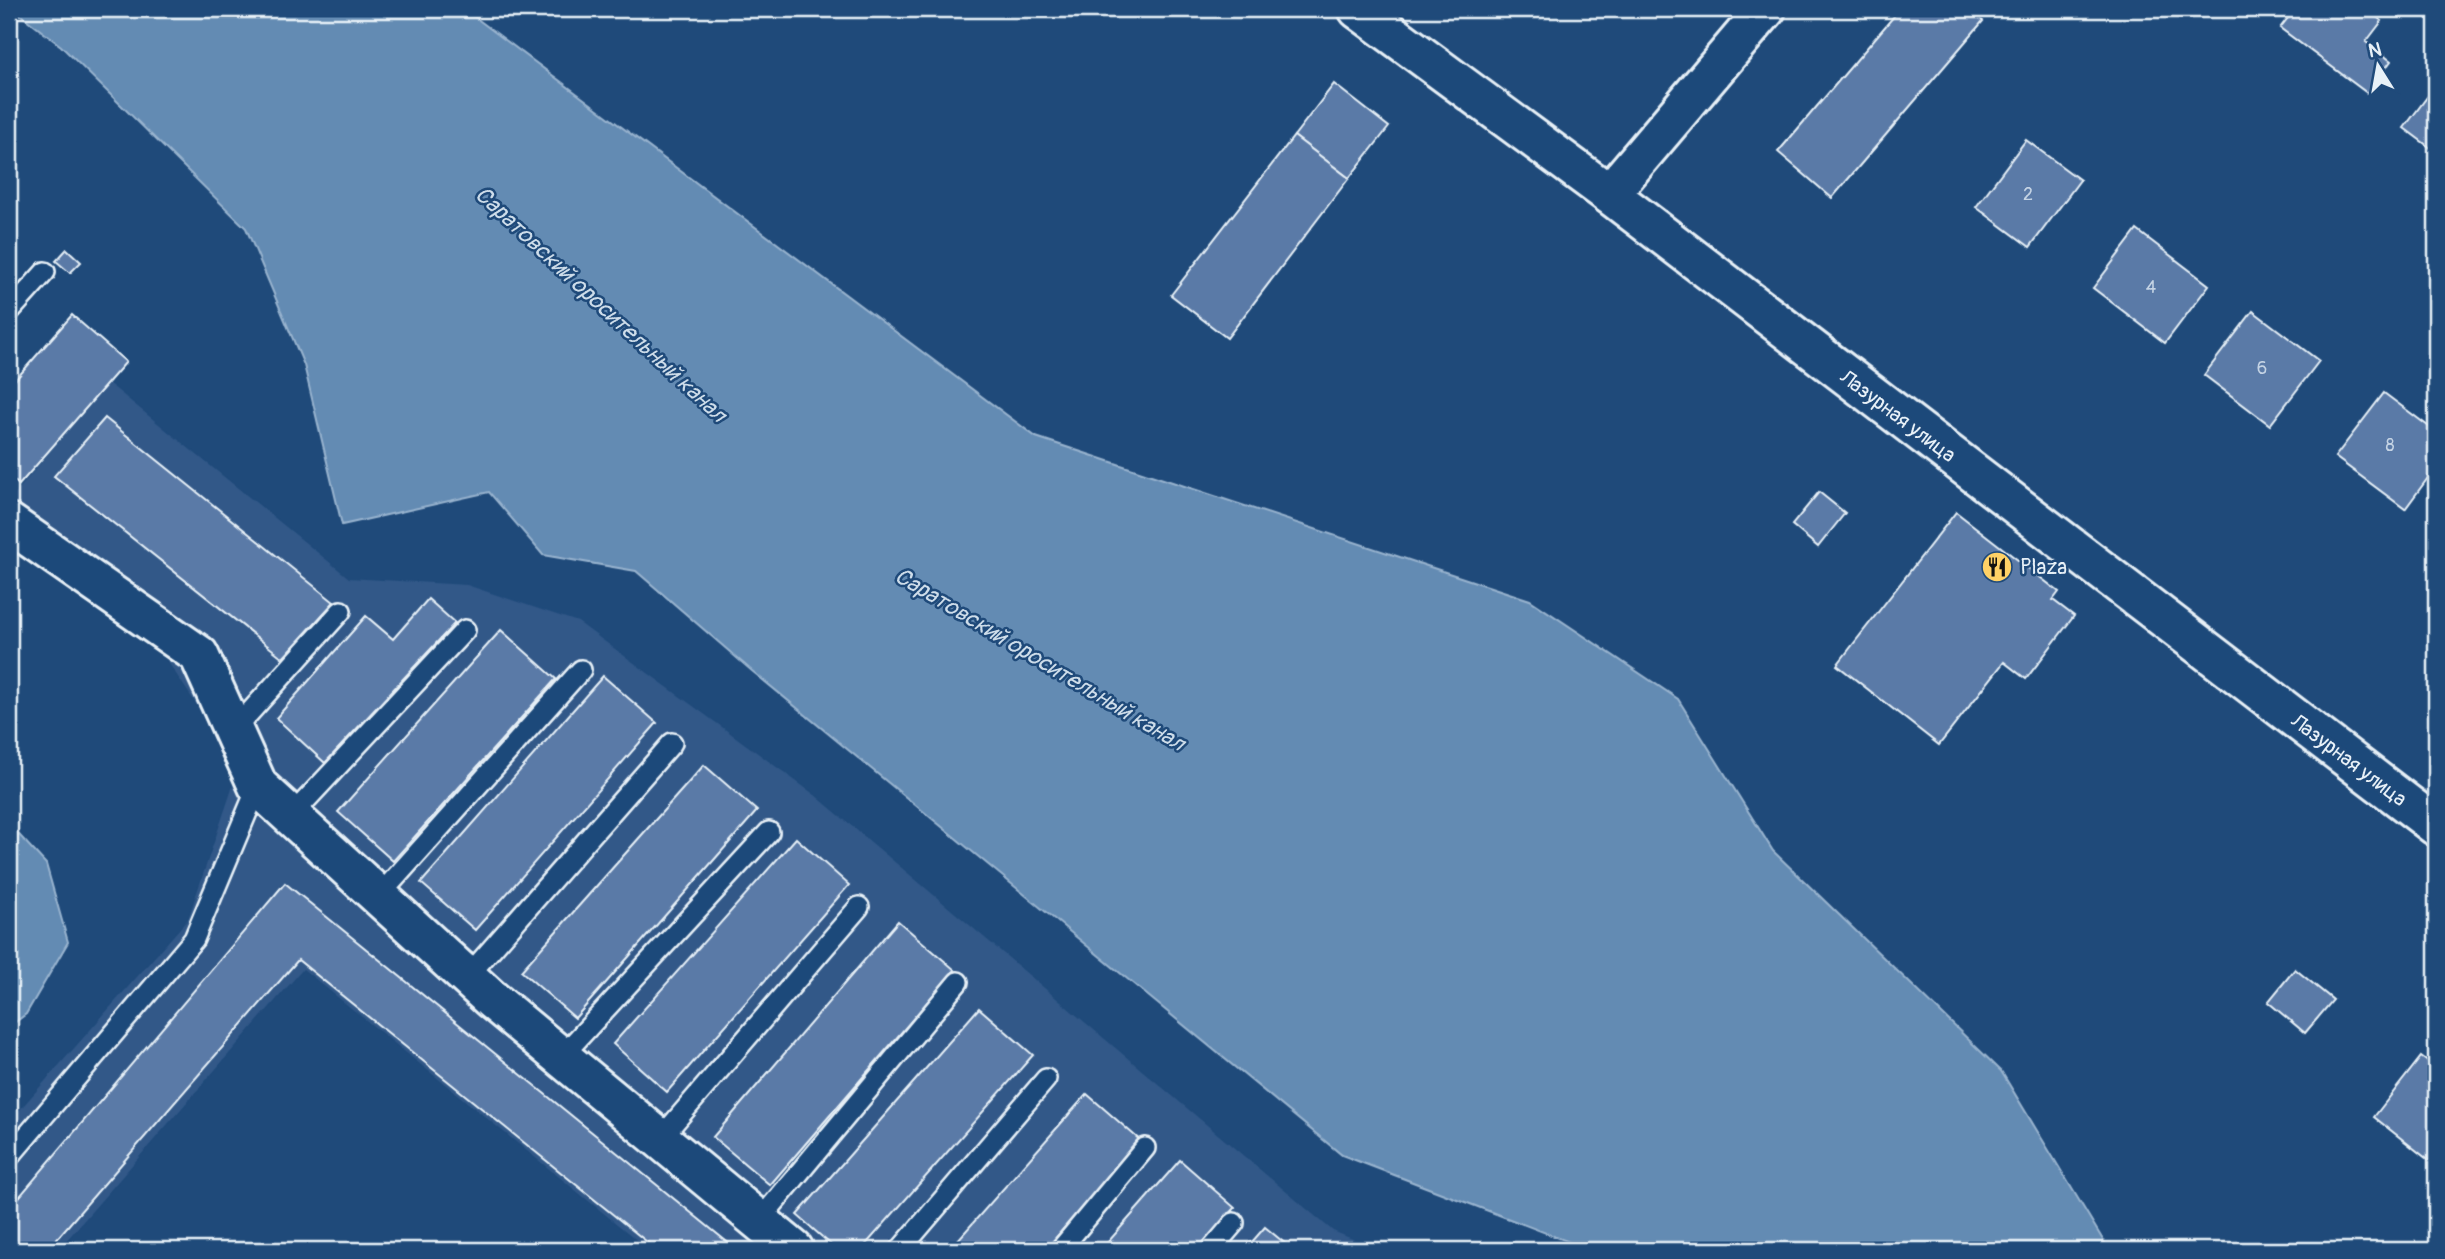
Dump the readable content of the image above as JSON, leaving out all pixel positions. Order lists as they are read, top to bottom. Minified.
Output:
{"streets":{"street":["Лазурная улица"]},"water":["Саратовский оросительный канал"],"places":{"restaurant":["Plaza"]},"house_numbers":["2","4","6","8"],"north":"top"}
